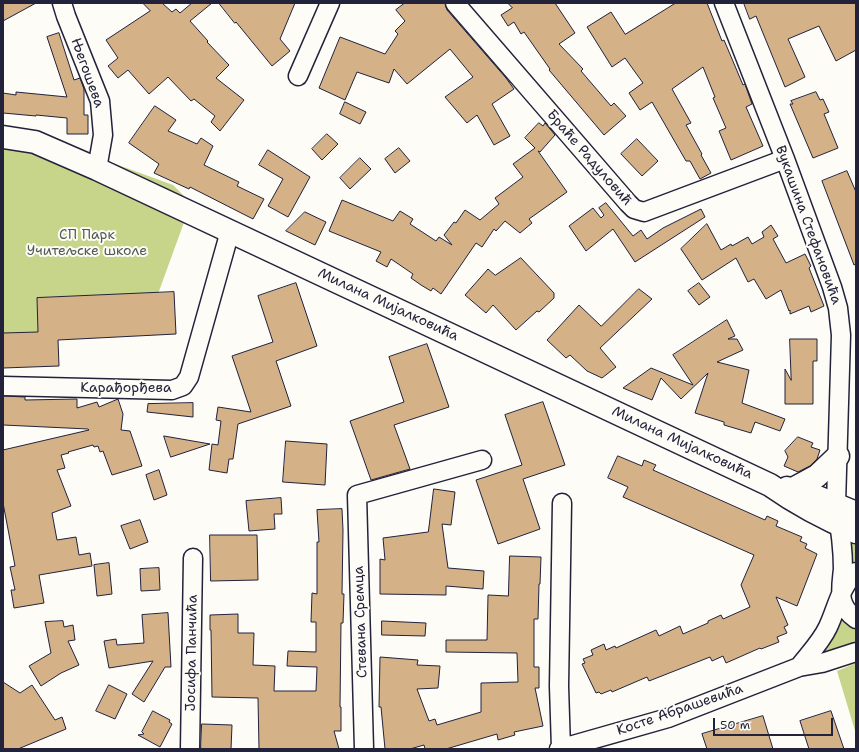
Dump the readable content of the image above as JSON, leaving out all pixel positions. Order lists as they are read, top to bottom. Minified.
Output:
{"streets":{"street":["Његошева","Браће Радуловић","Вукашина Стефановића","Милана Мијалковића","Карађорђева","Стевана Сремца","Јосифа Панчића","Косте Абрашевића"]},"crossings":[["Његошева","Милана Мијалковића"],["Браће Радуловић","Вукашина Стефановића"],["Вукашина Стефановића","Милана Мијалковића"],["Милана Мијалковића","Карађорђева"]],"parks":["СП Парк Учитељске школе"],"scale_bar":"50 m"}
